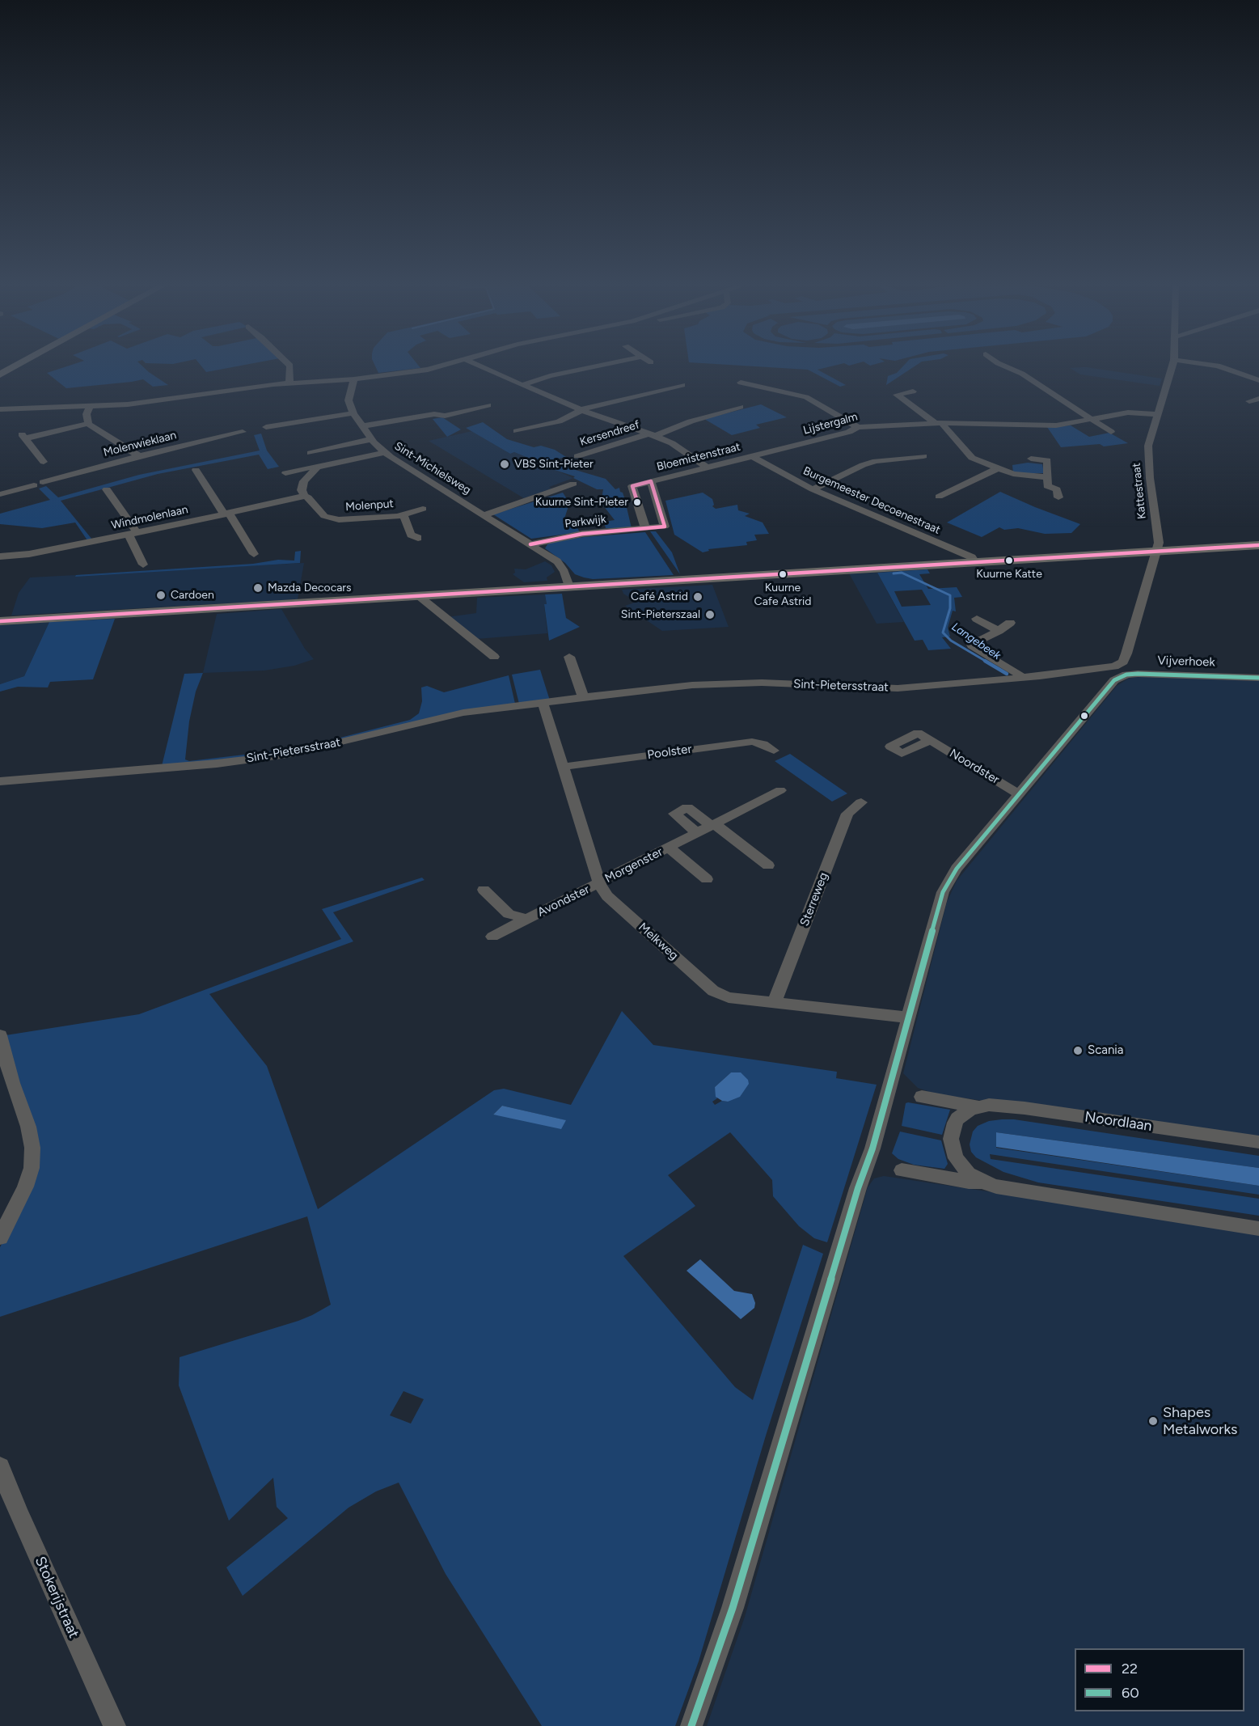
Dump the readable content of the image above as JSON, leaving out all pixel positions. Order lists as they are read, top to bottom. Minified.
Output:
{"streets":{"street":["Lijstergalm","Kersendreef","Molenwieklaan","Bloemistenstraat","Sint-Michielsweg","Kattestraat","Burgemeester Decoenestraat","Molenput","Windmolenlaan","Parkwijk","Vijverhoek","Sint-Pietersstraat","Poolster","Noordster","Morgenster","Sterreweg","Avondster","Melkweg","Noordlaan","Stokerijstraat"]},"crossings":[["Lijstergalm","Bloemistenstraat"],["Lijstergalm","Kattestraat"],["Lijstergalm","Burgemeester Decoenestraat"],["Bloemistenstraat","Burgemeester Decoenestraat"],["Bloemistenstraat","Parkwijk"],["Sint-Michielsweg","Parkwijk"],["Kattestraat","Sint-Pietersstraat"],["Molenput","Windmolenlaan"],["Sint-Pietersstraat","Melkweg"],["Poolster","Melkweg"],["Morgenster","Avondster"],["Morgenster","Melkweg"],["Sterreweg","Melkweg"],["Avondster","Melkweg"]],"water":["Langebeek"],"places":["VBS Sint-Pieter","Kuurne Sint-Pieter","Kuurne Katte","Kuurne Cafe Astrid","Mazda Decocars","Cardoen","Café Astrid","Sint-Pieterszaal","Scania","Shapes Metalworks"],"lines":["transit line 22","transit line 60"],"legend":["22","60"]}
